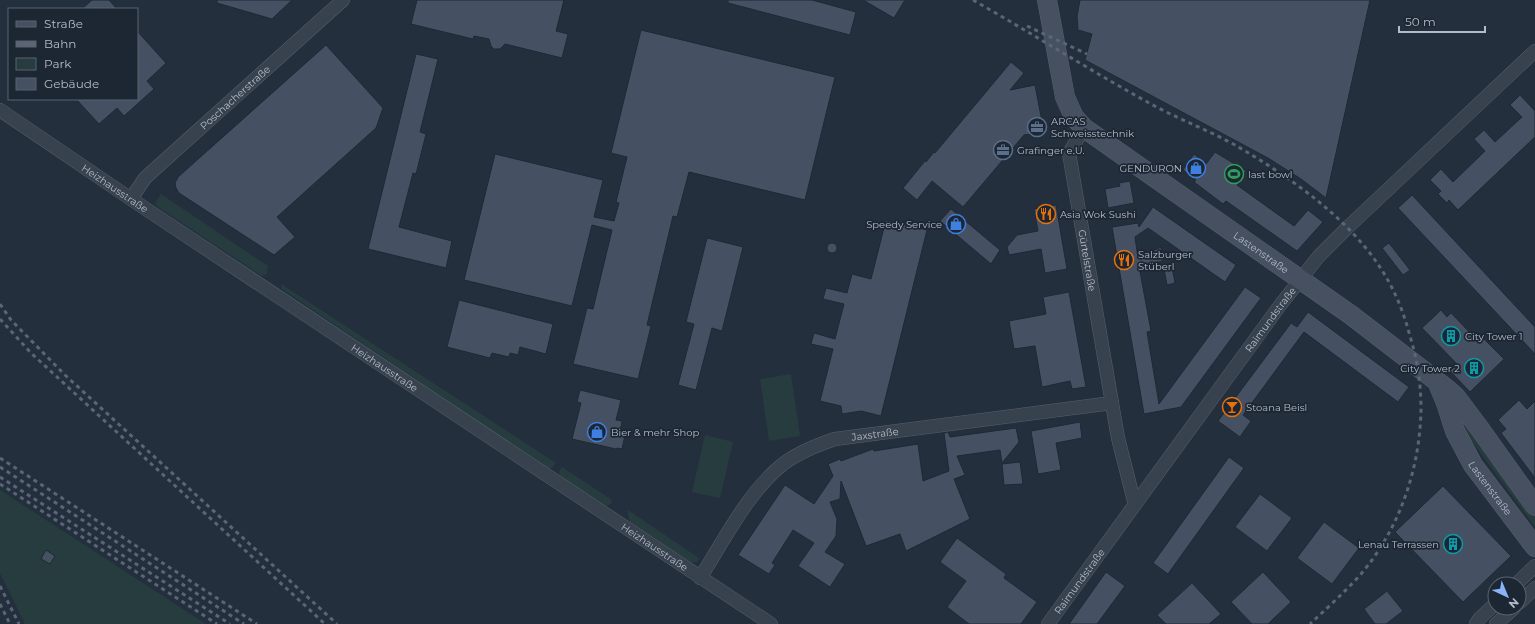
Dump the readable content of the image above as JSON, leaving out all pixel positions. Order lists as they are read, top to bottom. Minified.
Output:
{"streets":{"main road":["Lastenstraße"],"street":["Poschacherstraße","Heizhausstraße","Gürtelstraße","Raimundstraße","Jaxstraße"]},"crossings":[["Poschacherstraße","Heizhausstraße"],["Heizhausstraße","Jaxstraße"],["Lastenstraße","Gürtelstraße"],["Lastenstraße","Raimundstraße"],["Gürtelstraße","Raimundstraße"],["Gürtelstraße","Jaxstraße"]],"places":{"office":["ARCAS Schweisstechnik","Grafinger e.U."],"shop":["GENDURON","Speedy Service","Bier & mehr Shop"],"sports":["last bowl"],"restaurant":["Asia Wok Sushi","Salzburger Stüberl"],"building":["City Tower 1","City Tower 2","Lenau Terrassen"],"bar":["Stoana Beisl"]},"legend":["Straße","Bahn","Park","Gebäude"],"scale_bar":"50 m","north":"bottom right"}
